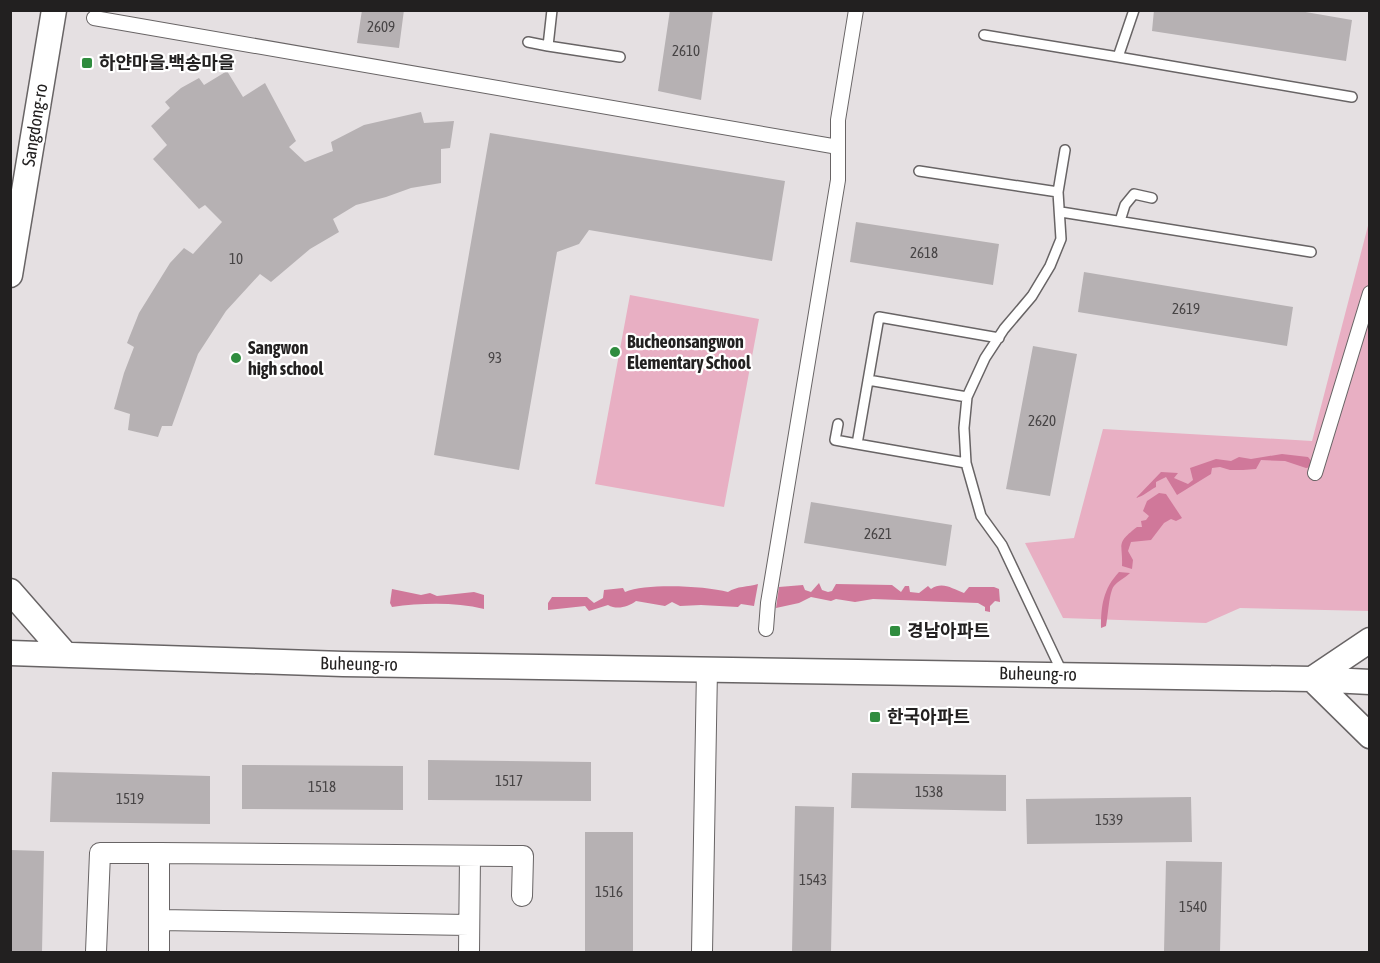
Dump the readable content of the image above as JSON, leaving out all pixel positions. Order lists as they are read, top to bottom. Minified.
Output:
{"streets":{"street":["Sangdong-ro","Buheung-ro"]},"places":{"transit":["하얀마을.백송마을","경남아파트","한국아파트"],"other":["Bucheonsangwon Elementary School","Sangwon high school"]},"house_numbers":["2609","2610","2618","10","2619","93","2620","2621","1517","1518","1538","1519","1539","1543","1516","1540"]}
